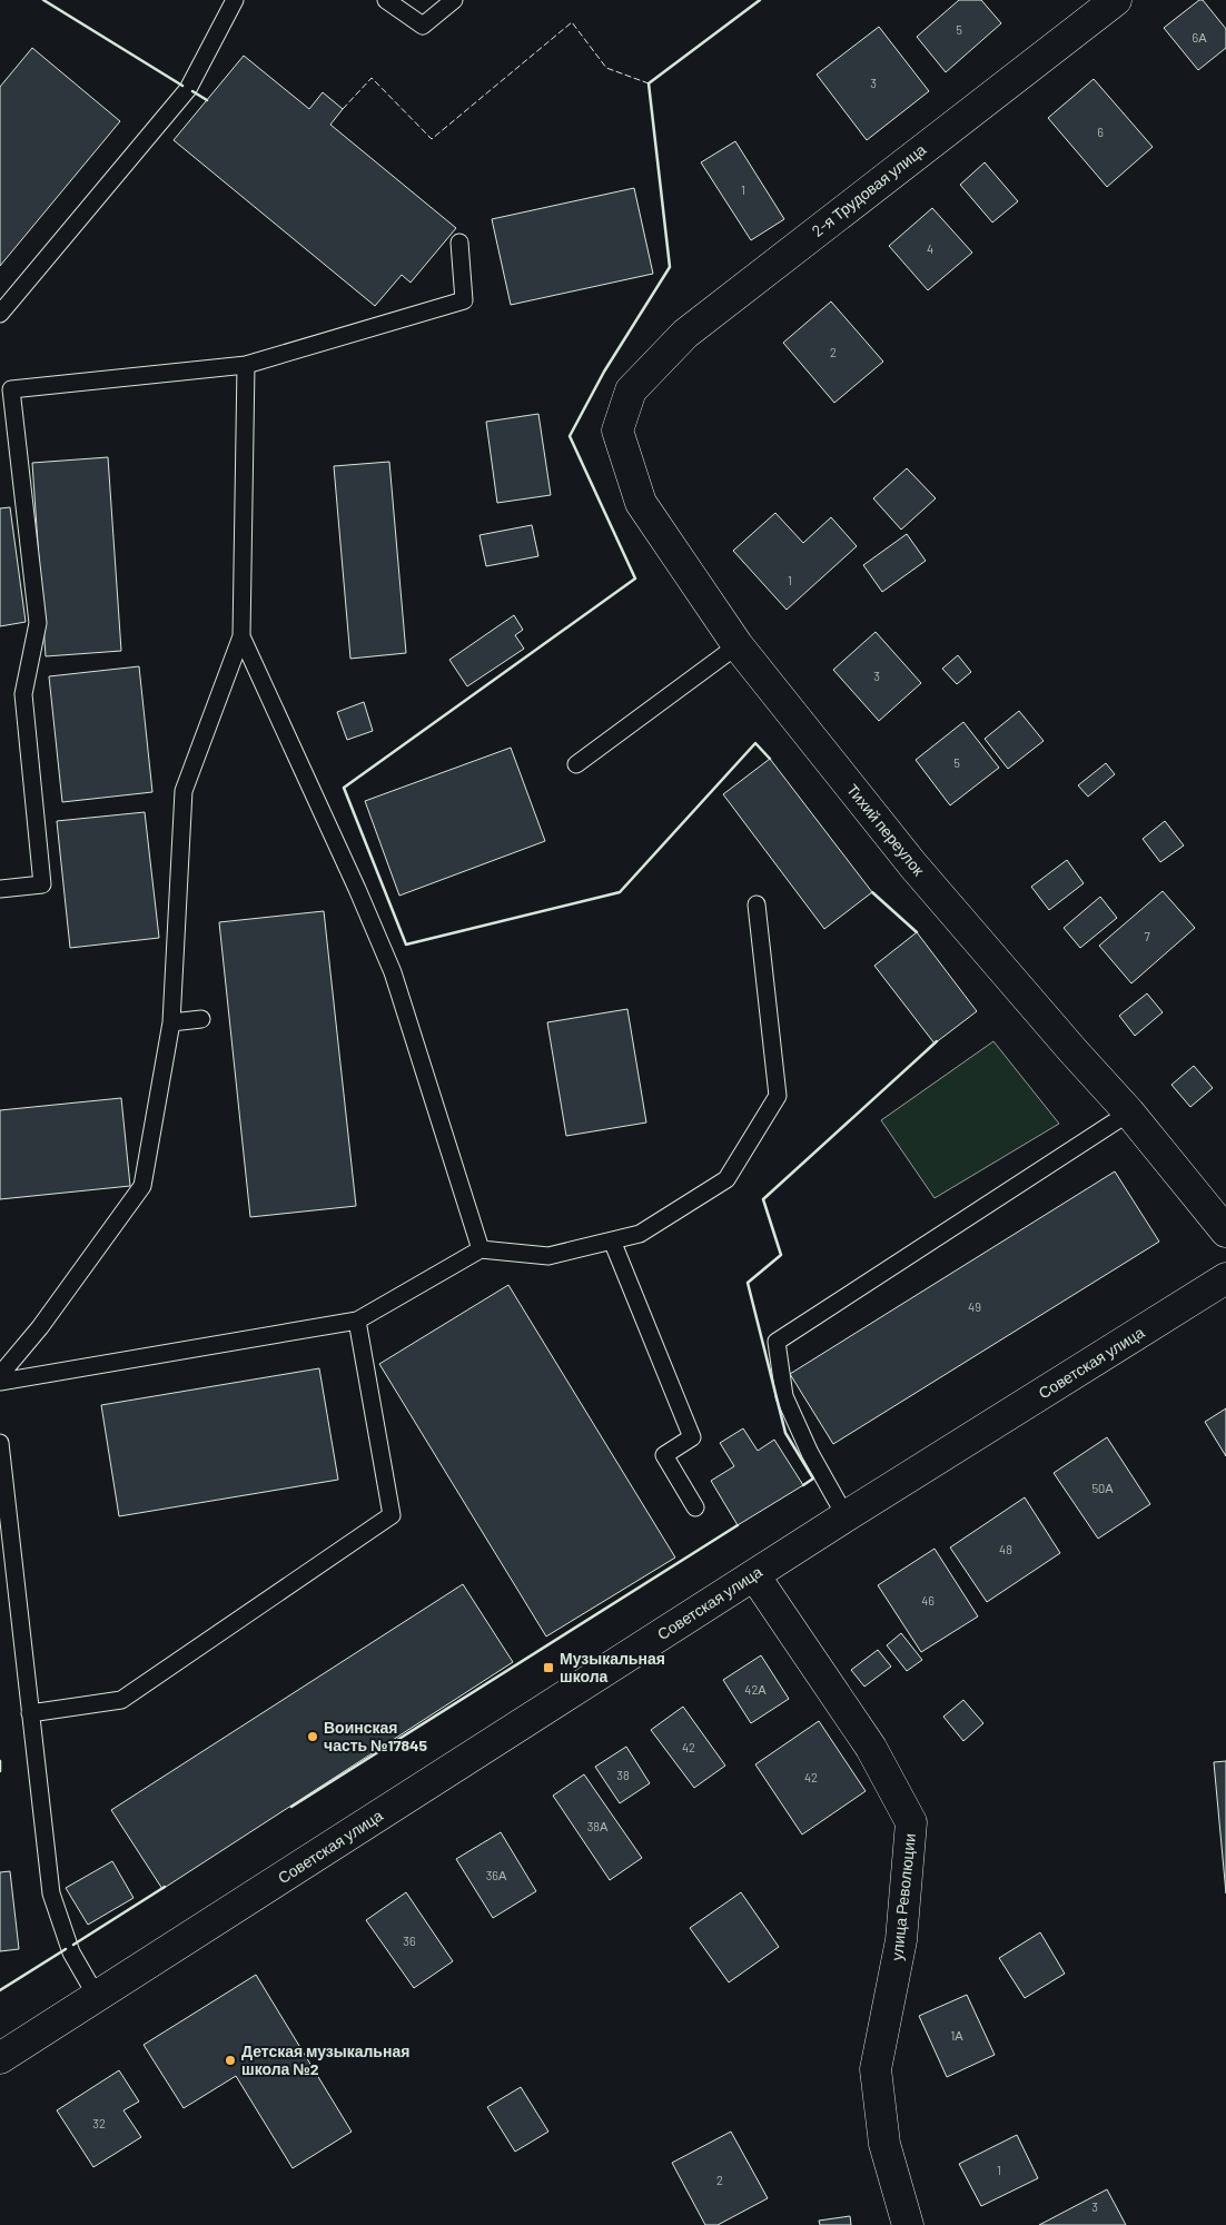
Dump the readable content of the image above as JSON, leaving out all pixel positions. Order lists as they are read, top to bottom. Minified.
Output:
{"streets":{"street":["2-я Трудовая улица","Тихий переулок","Советская улица","улица Революции"]},"crossings":[["2-я Трудовая улица","Тихий переулок"],["Советская улица","улица Революции"]],"places":{"transit":["Музыкальная школа"],"other":["Воинская часть №17845","Детская музыкальная школа №2"]},"house_numbers":["5","6А","3","6","1","4","2","1","3","5","7","49","50А","48","46","42А","42","38","42","38А","36А","36","1А","32","1","2","3"]}
